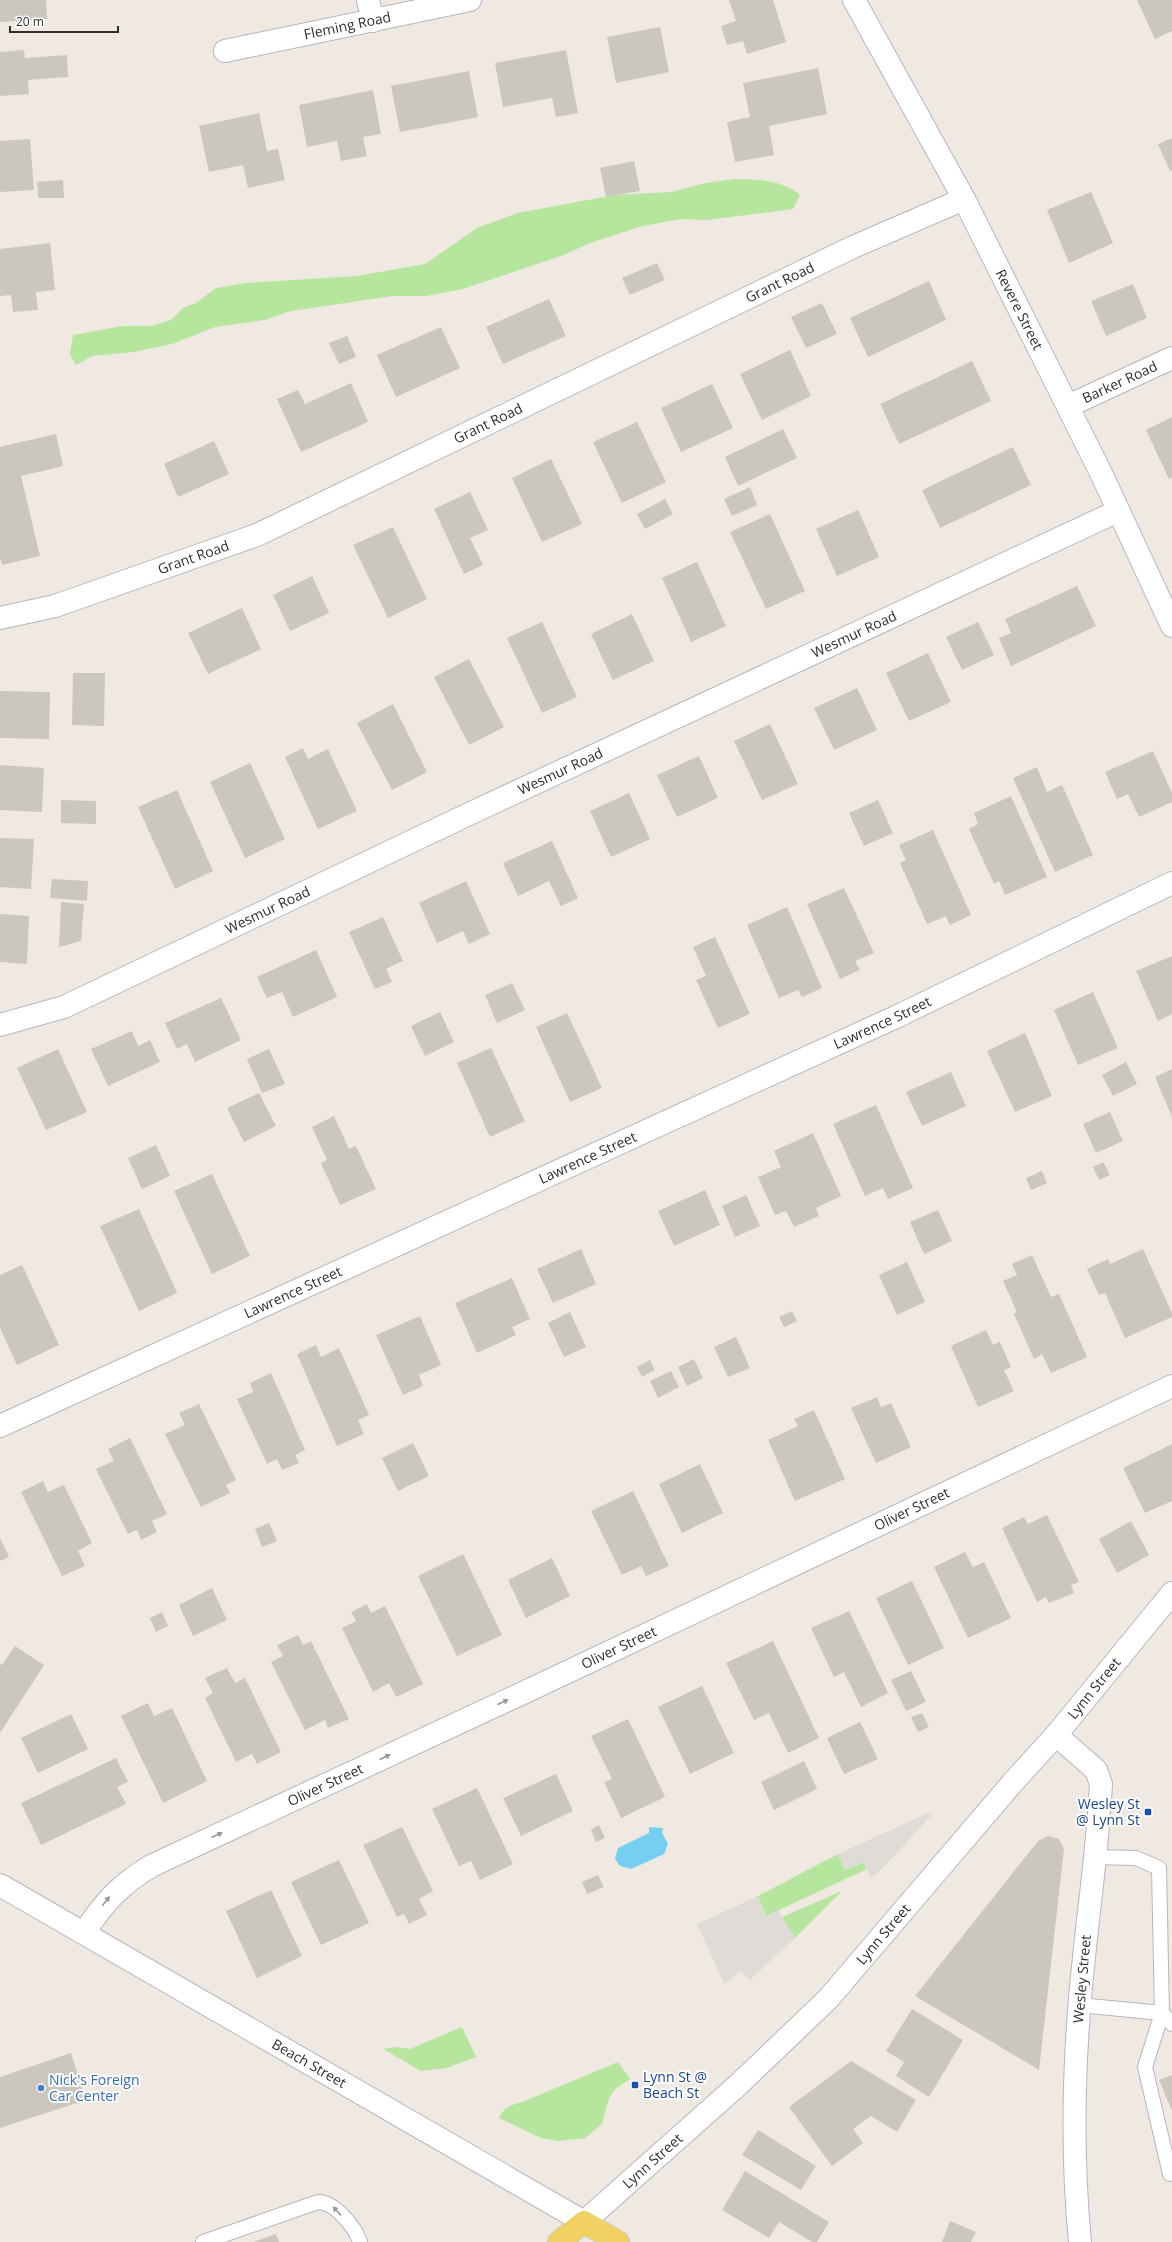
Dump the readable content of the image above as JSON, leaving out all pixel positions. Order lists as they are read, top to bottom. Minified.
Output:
{"streets":{"main road":["Lynn Street","Beach Street"],"street":["Fleming Road","Grant Road","Revere Street","Barker Road","Wesmur Road","Lawrence Street","Oliver Street","Wesley Street"]},"crossings":[["Grant Road","Revere Street"],["Revere Street","Barker Road"],["Revere Street","Wesmur Road"],["Oliver Street","Beach Street"],["Lynn Street","Wesley Street"],["Lynn Street","Beach Street"]],"one_way":["Oliver Street"],"places":{"transit":["Wesley St @ Lynn St","Lynn St @ Beach St"],"other":["Nick's Foreign Car Center"]},"scale_bar":"20 m"}
